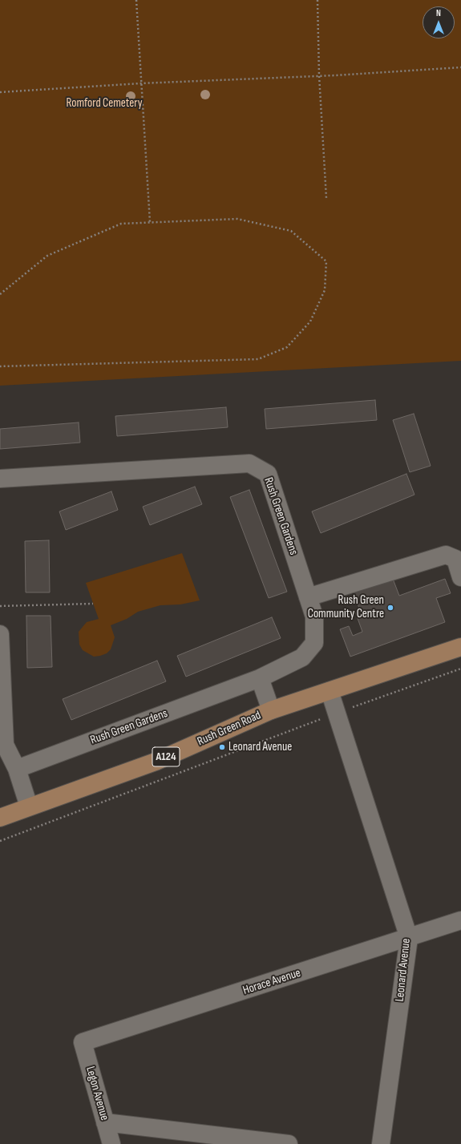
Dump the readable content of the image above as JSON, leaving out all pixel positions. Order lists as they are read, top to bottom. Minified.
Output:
{"streets":{"main road":["Rush Green Road","A124"],"street":["Rush Green Gardens","Leonard Avenue","Horace Avenue","Legon Avenue"]},"crossings":[["Rush Green Road","Leonard Avenue"],["Leonard Avenue","Horace Avenue"],["Horace Avenue","Legon Avenue"]],"parks":["Romford Cemetery"],"places":["Rush Green Community Centre","Leonard Avenue"],"north":"top"}
